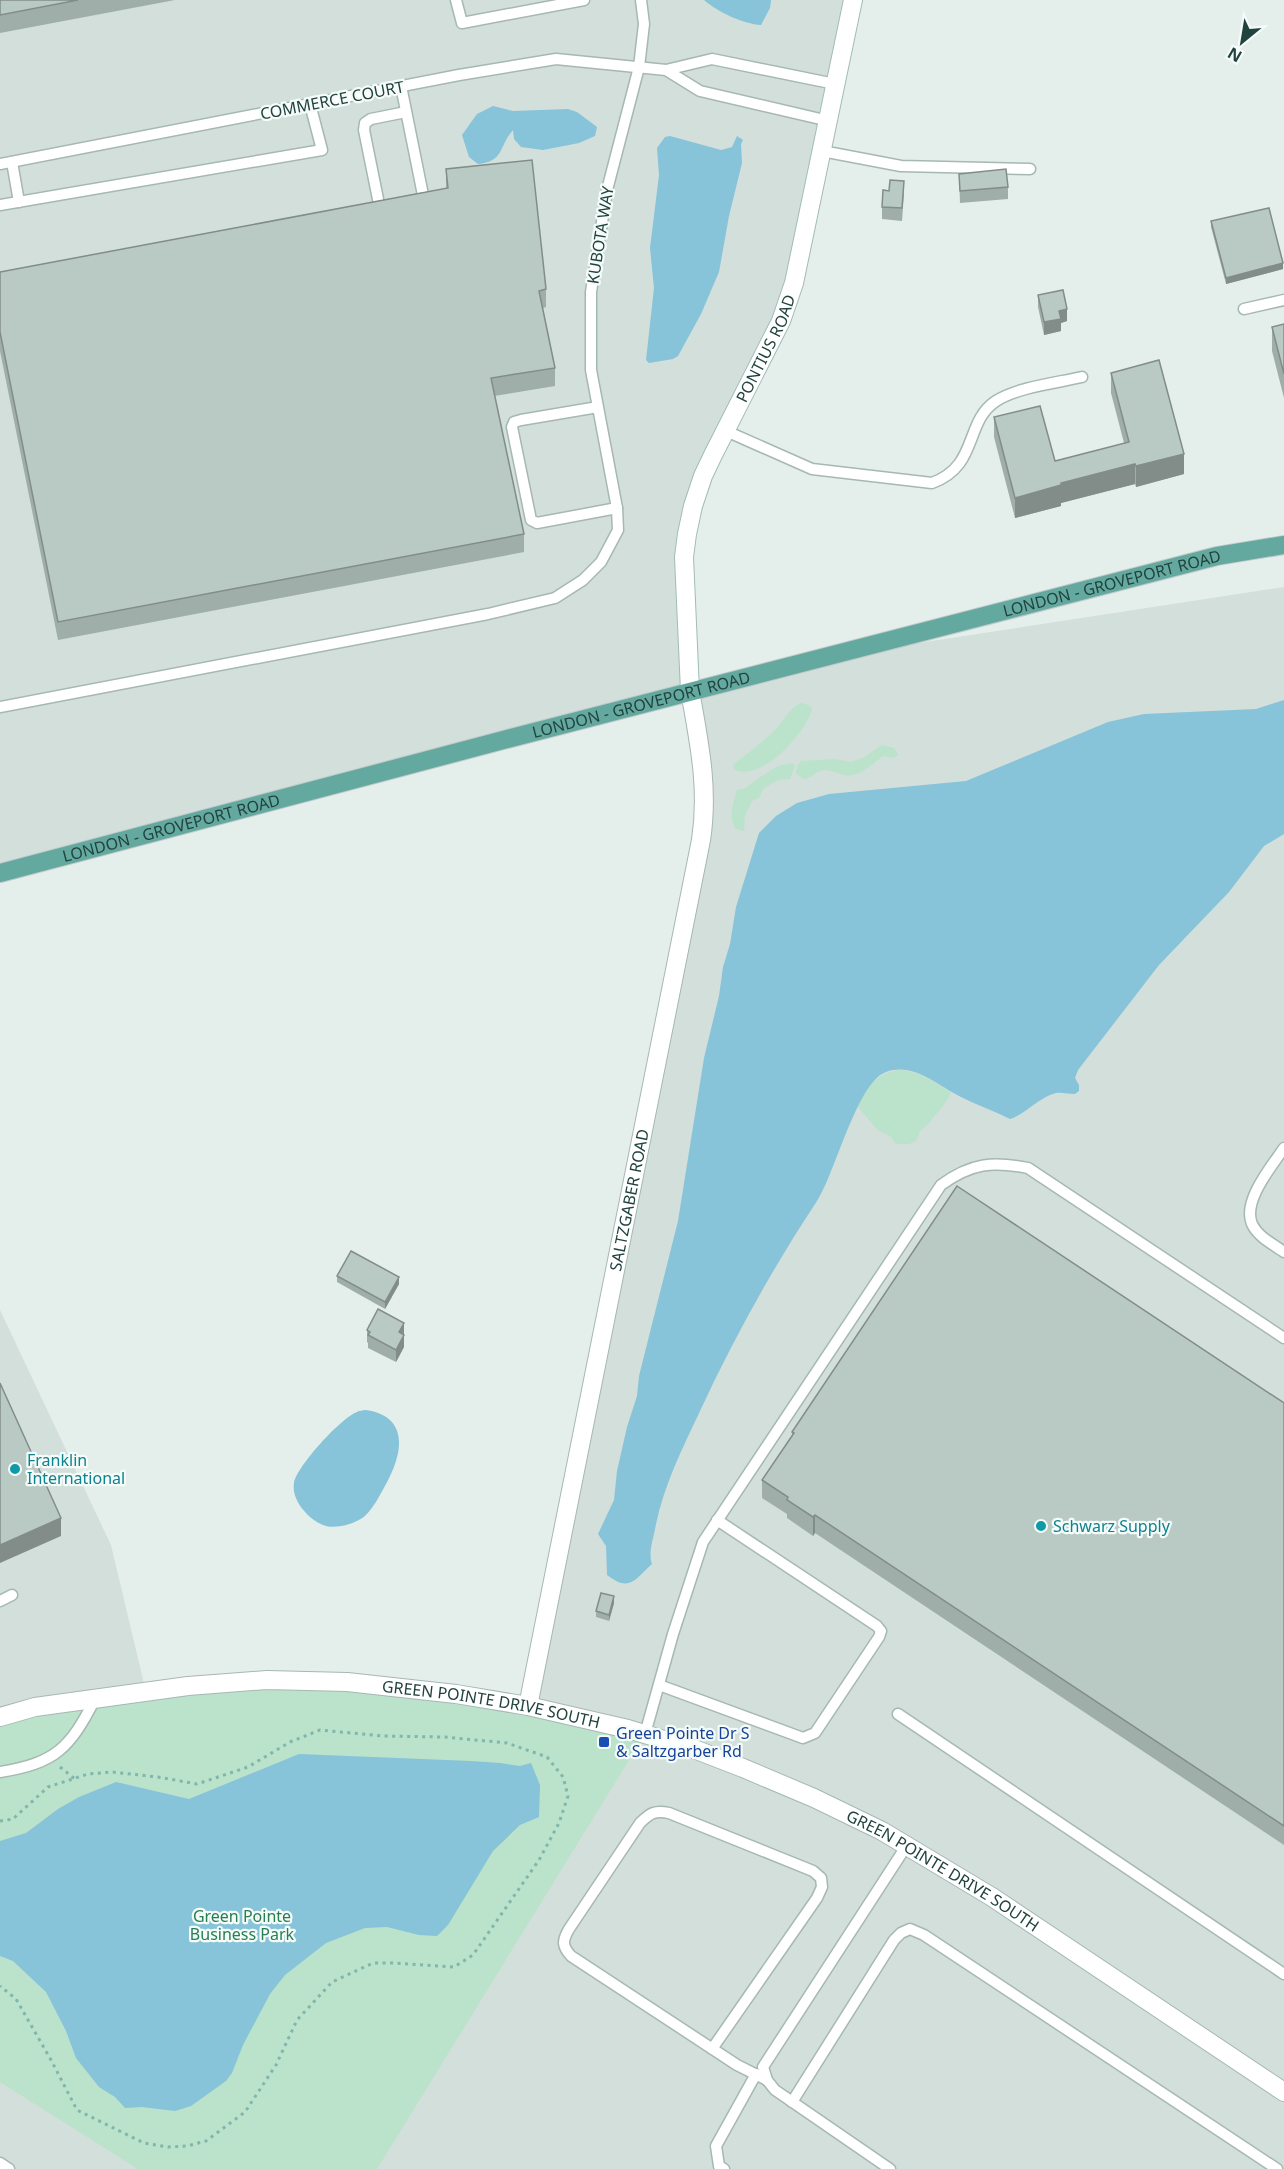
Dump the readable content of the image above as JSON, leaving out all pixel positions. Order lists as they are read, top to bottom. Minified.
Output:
{"streets":{"main road":["LONDON - GROVEPORT ROAD"],"street":["PONTIUS ROAD","SALTZGABER ROAD","GREEN POINTE DRIVE SOUTH"],"lane":["COMMERCE COURT","KUBOTA WAY"]},"crossings":[["COMMERCE COURT","KUBOTA WAY"],["COMMERCE COURT","PONTIUS ROAD"],["PONTIUS ROAD","LONDON - GROVEPORT ROAD"],["PONTIUS ROAD","SALTZGABER ROAD"],["LONDON - GROVEPORT ROAD","SALTZGABER ROAD"],["SALTZGABER ROAD","GREEN POINTE DRIVE SOUTH"]],"parks":["Green Pointe Business Park"],"places":{"other":["Franklin International","Schwarz Supply"],"transit":["Green Pointe Dr S & Saltzgarber Rd"]},"north":"bottom left"}
